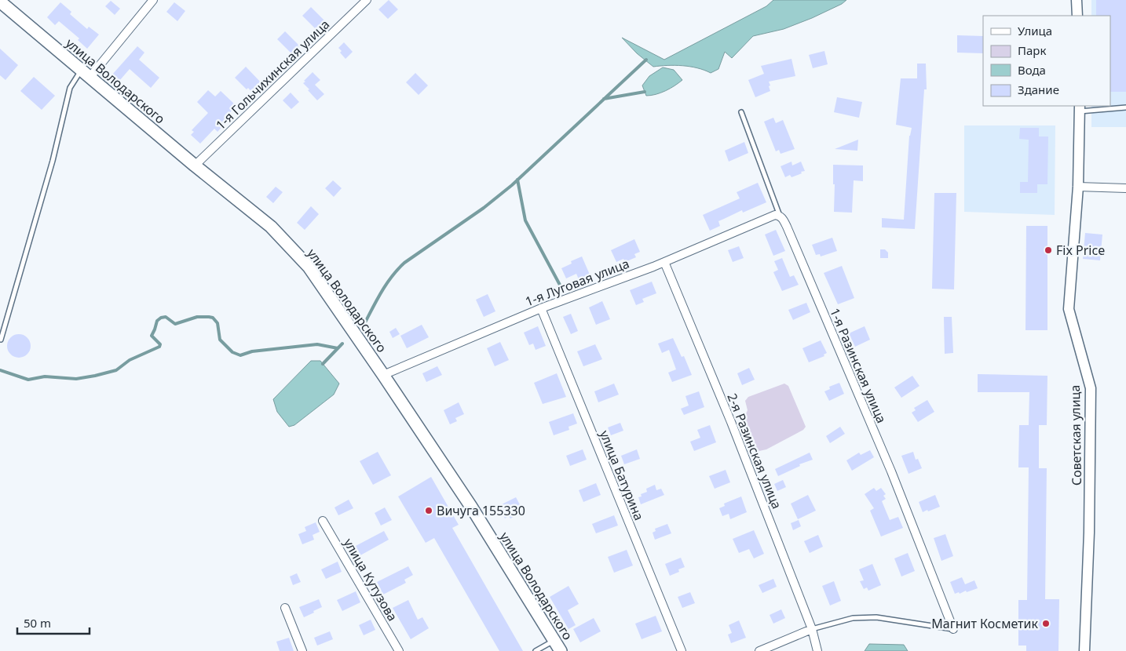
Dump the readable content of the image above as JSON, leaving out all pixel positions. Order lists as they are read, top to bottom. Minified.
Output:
{"streets":{"main road":["улица Володарского"],"street":["1-я Гольчихинская улица","1-я Луговая улица","1-я Разинская улица","Советская улица","2-я Разинская улица","улица Батурина","улица Кутузова"]},"crossings":[["1-я Гольчихинская улица","улица Володарского"],["улица Володарского","1-я Луговая улица"],["1-я Луговая улица","1-я Разинская улица"],["1-я Луговая улица","2-я Разинская улица"],["1-я Луговая улица","улица Батурина"]],"places":["Fix Price","Вичуга 155330","Магнит Косметик"],"legend":["Улица","Парк","Вода","Здание"],"scale_bar":"50 m"}
